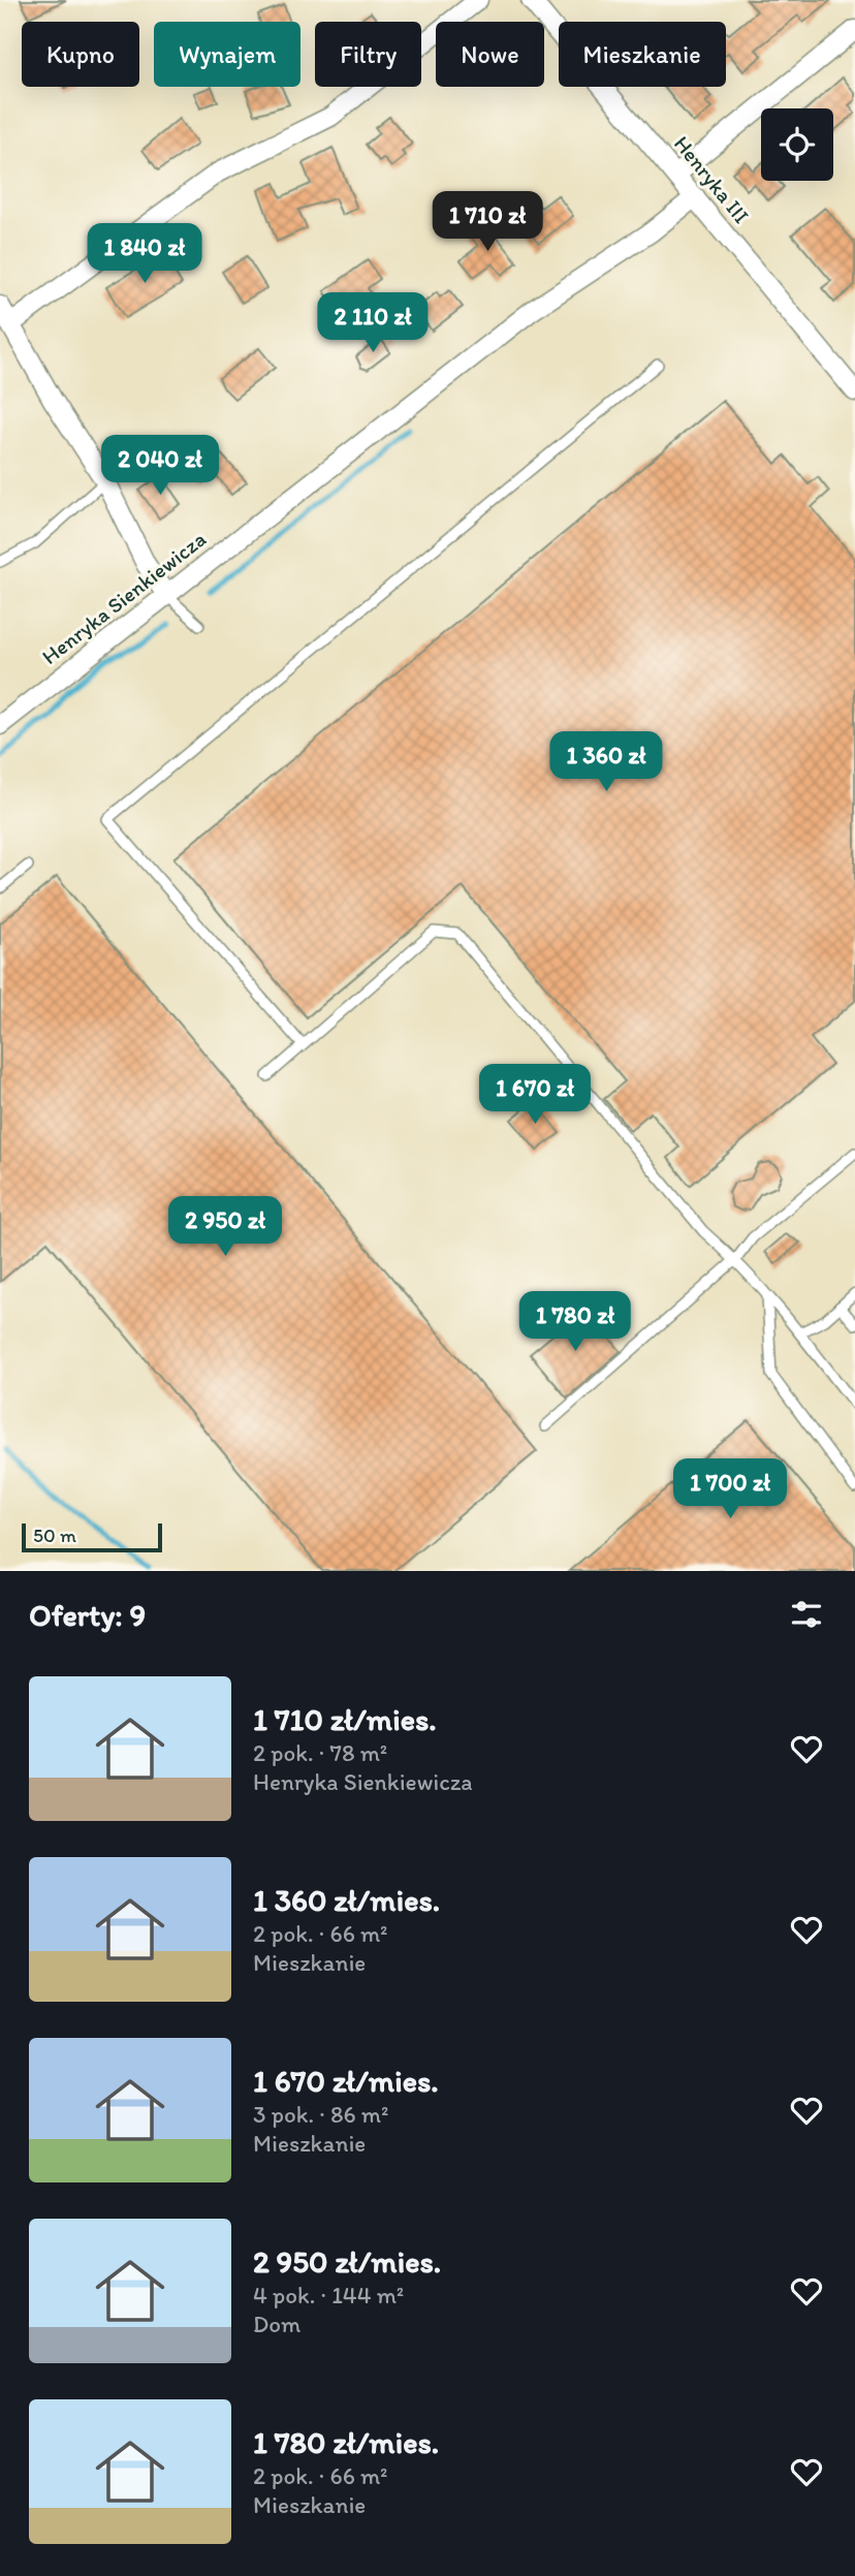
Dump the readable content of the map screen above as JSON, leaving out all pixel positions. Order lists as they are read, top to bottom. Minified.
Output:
{"streets":{"street":["Henryka III","Henryka Sienkiewicza"]},"crossings":[["Henryka III","Henryka Sienkiewicza"]],"scale_bar":"50 m","page":{"chip":["Kupno","Wynajem","Filtry","Nowe","Mieszkanie"],"price":["1 710 zł","1 840 zł","2 110 zł","2 040 zł","1 360 zł","1 670 zł","2 950 zł","1 780 zł","1 700 zł"],"scale":"50 m","heading":"Oferty: 9","list":[{"name":"1 710 zł/mies.","note":"2 pok. · 78 m² · Henryka Sienkiewicza"},{"name":"1 360 zł/mies.","note":"2 pok. · 66 m² · Mieszkanie"},{"name":"1 670 zł/mies.","note":"3 pok. · 86 m² · Mieszkanie"},{"name":"2 950 zł/mies.","note":"4 pok. · 144 m² · Dom"},{"name":"1 780 zł/mies.","note":"2 pok. · 66 m² · Mieszkanie"}]}}
